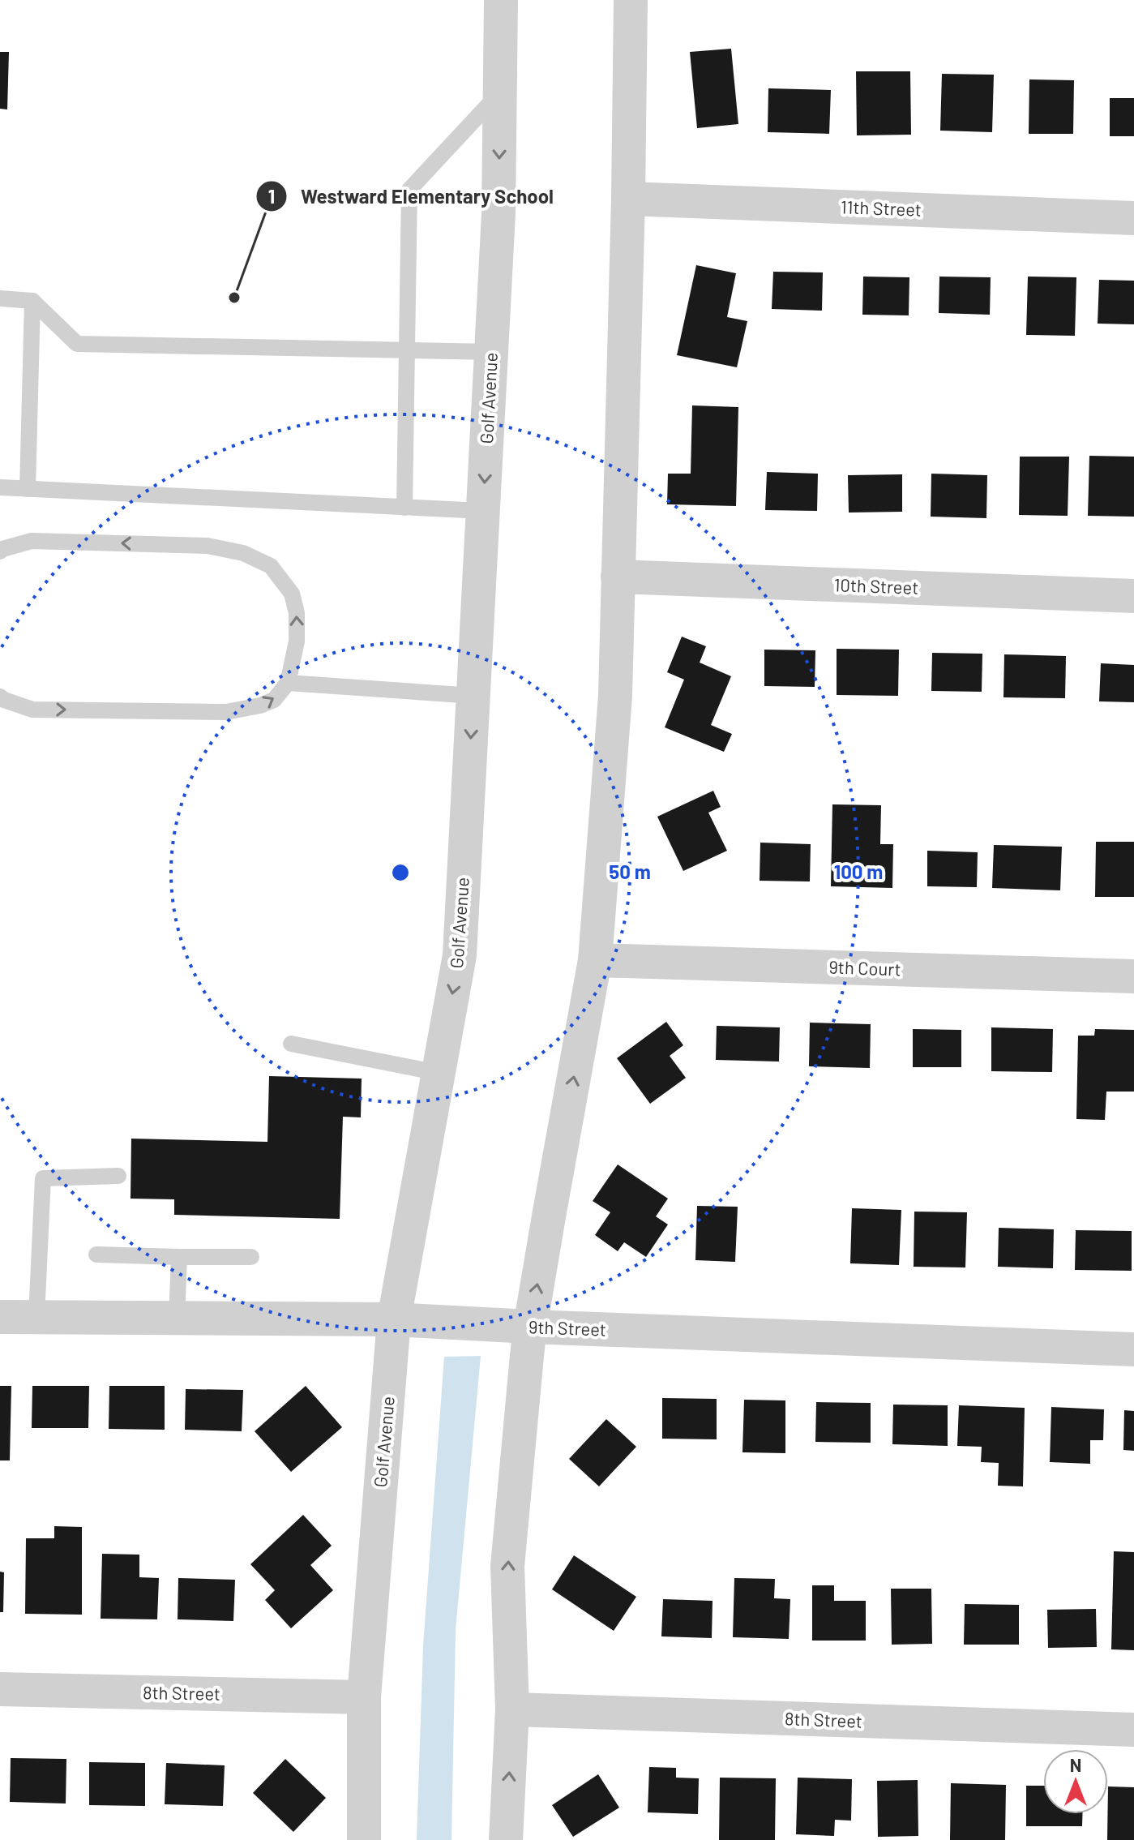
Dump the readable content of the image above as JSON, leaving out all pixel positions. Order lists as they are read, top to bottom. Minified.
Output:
{"streets":{"street":["11th Street","Golf Avenue","10th Street","9th Court","9th Street","8th Street"]},"crossings":[["Golf Avenue","9th Street"],["Golf Avenue","8th Street"]],"places":["Westward Elementary School"],"north":"top","rings":["50 m","100 m"]}
